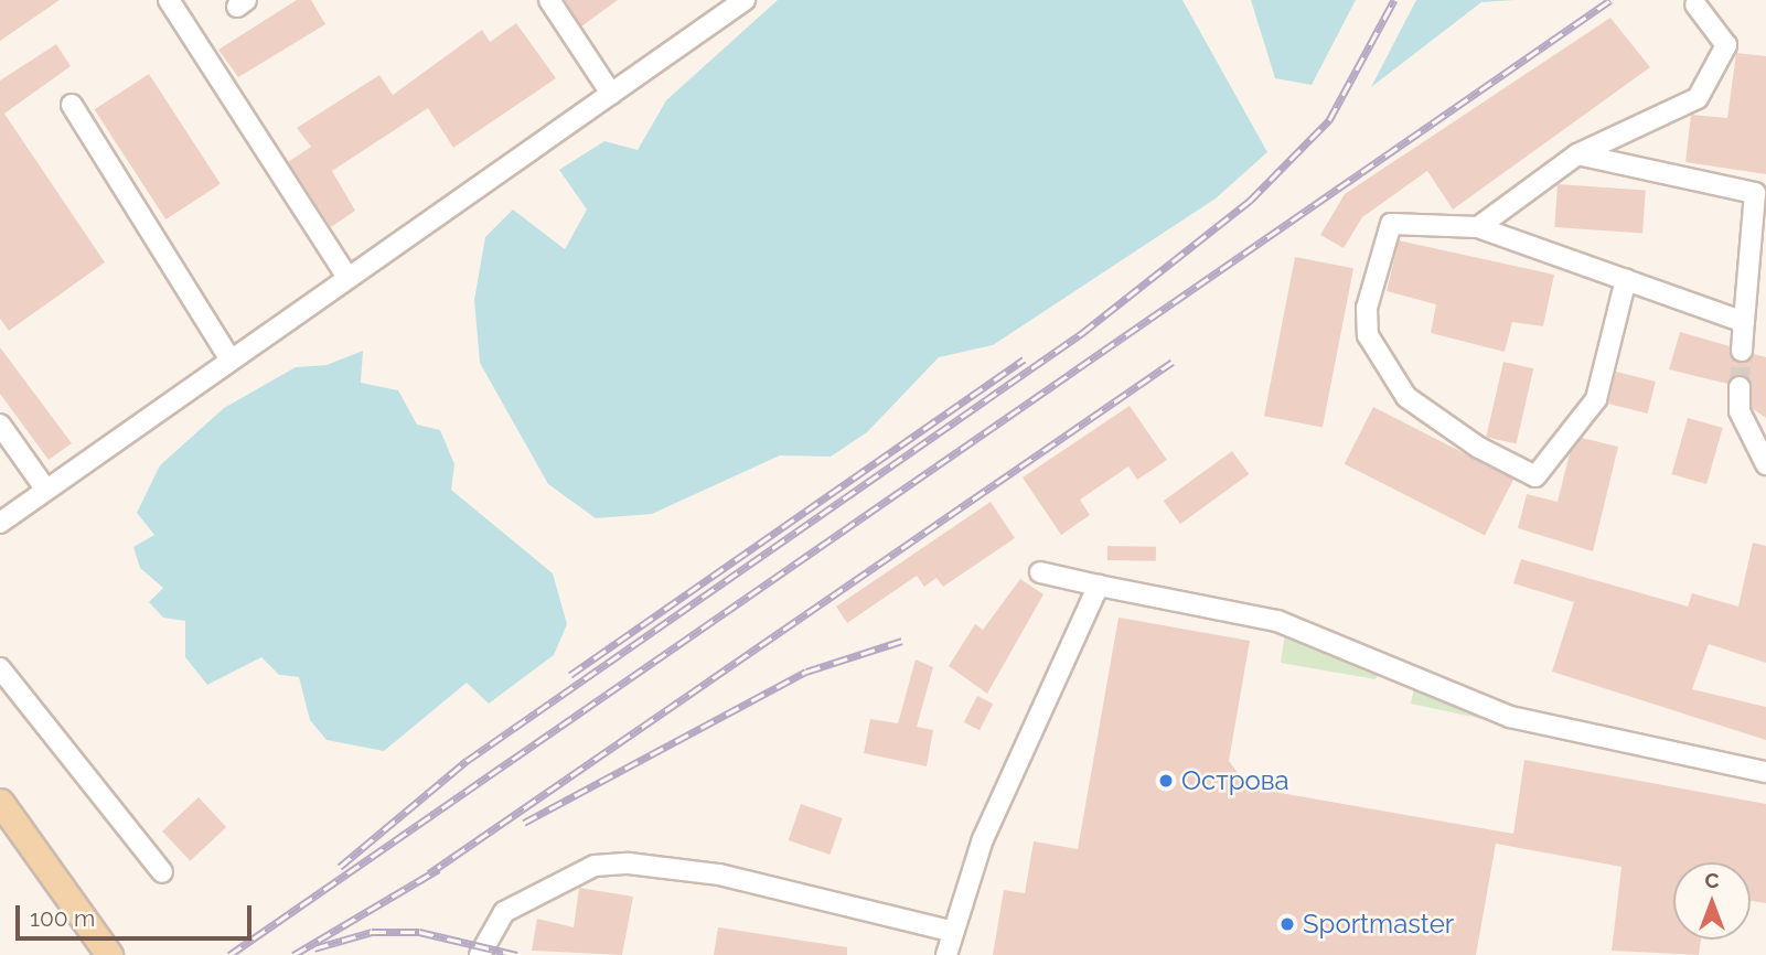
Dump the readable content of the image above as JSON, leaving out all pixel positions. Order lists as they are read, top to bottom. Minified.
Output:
{"places":["Острова","Sportmaster"],"scale_bar":"100 m","north":"top"}
